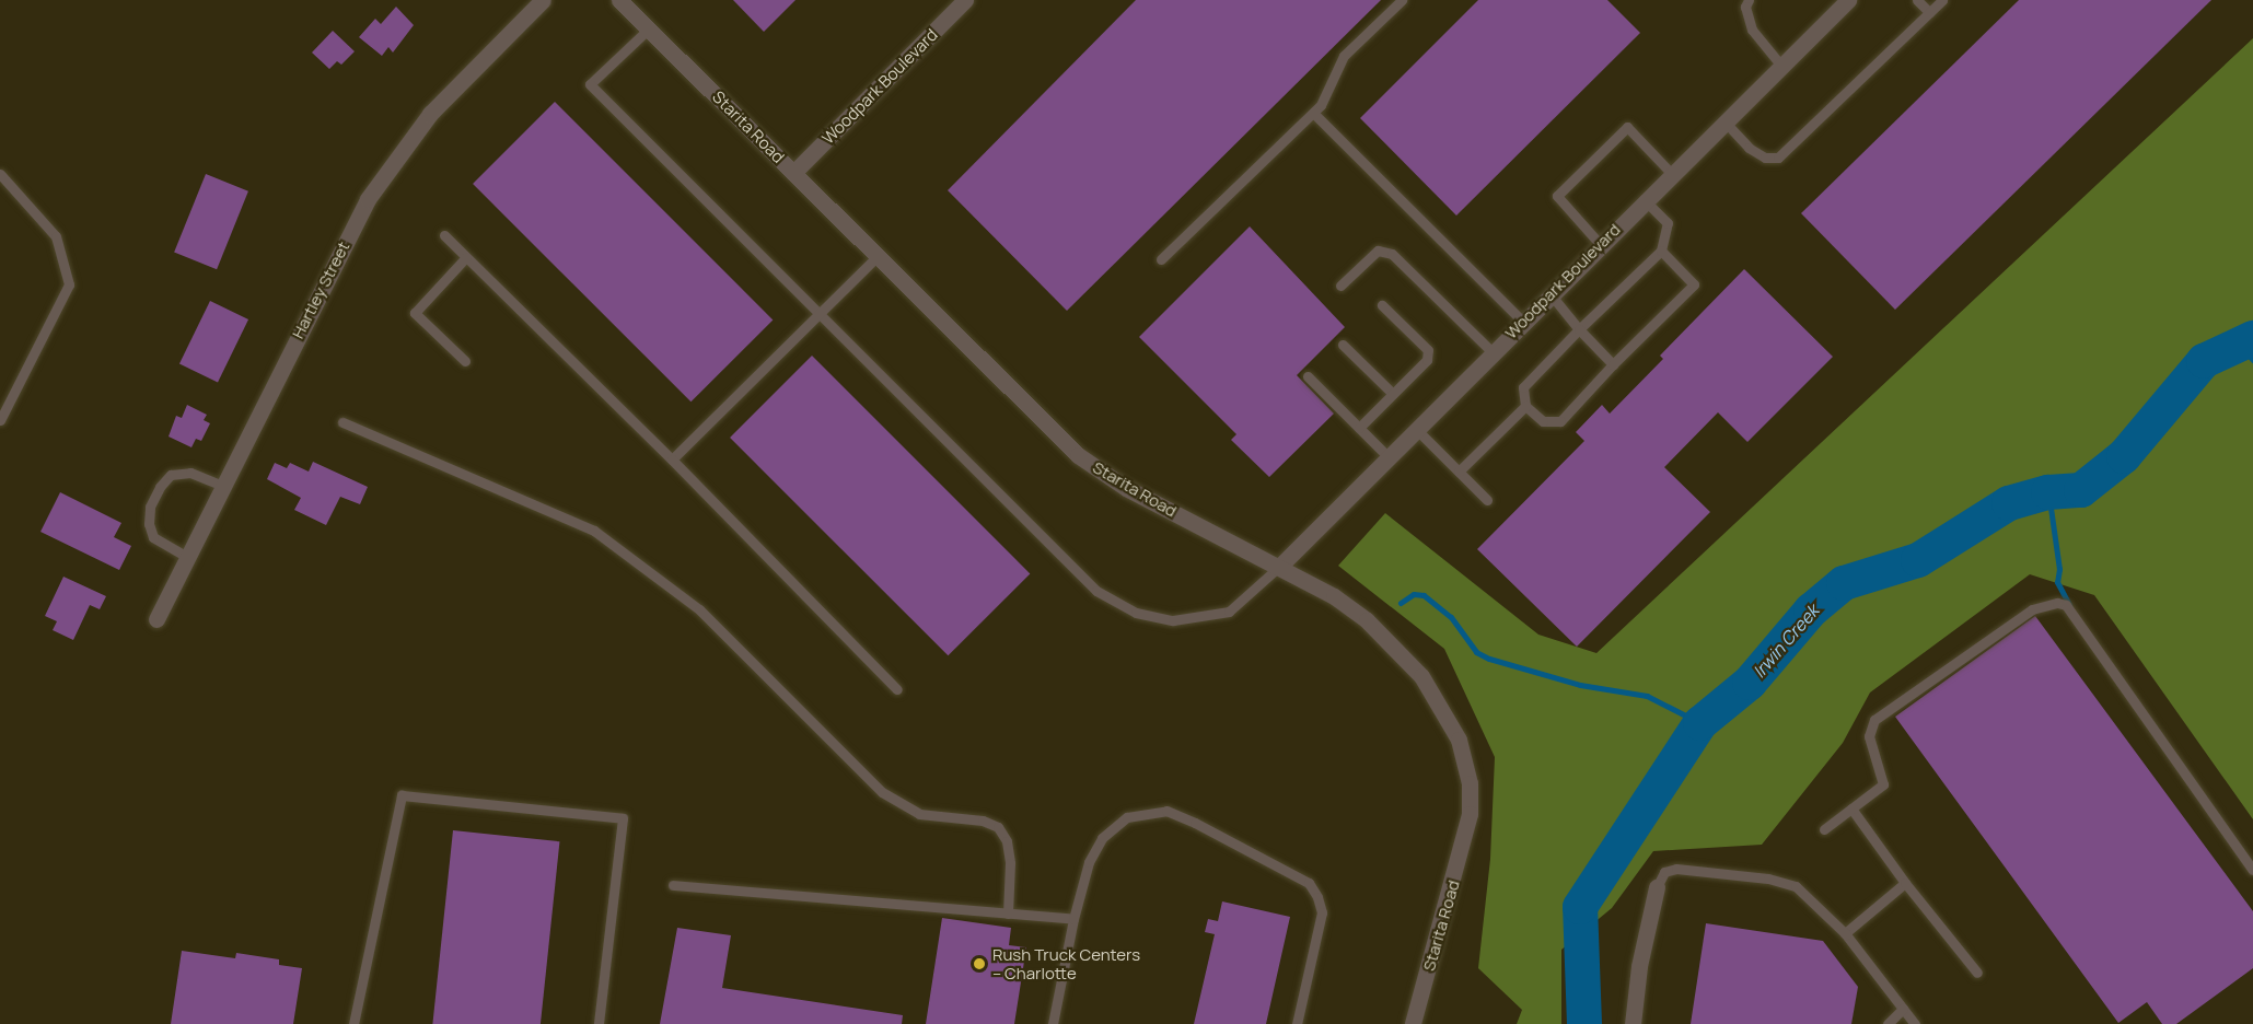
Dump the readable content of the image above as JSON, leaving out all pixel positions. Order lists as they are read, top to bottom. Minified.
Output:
{"streets":{"street":["Woodpark Boulevard","Starita Road","Hartley Street"]},"crossings":[["Woodpark Boulevard","Starita Road"]],"water":["Irwin Creek"],"places":["Rush Truck Centers – Charlotte"]}
